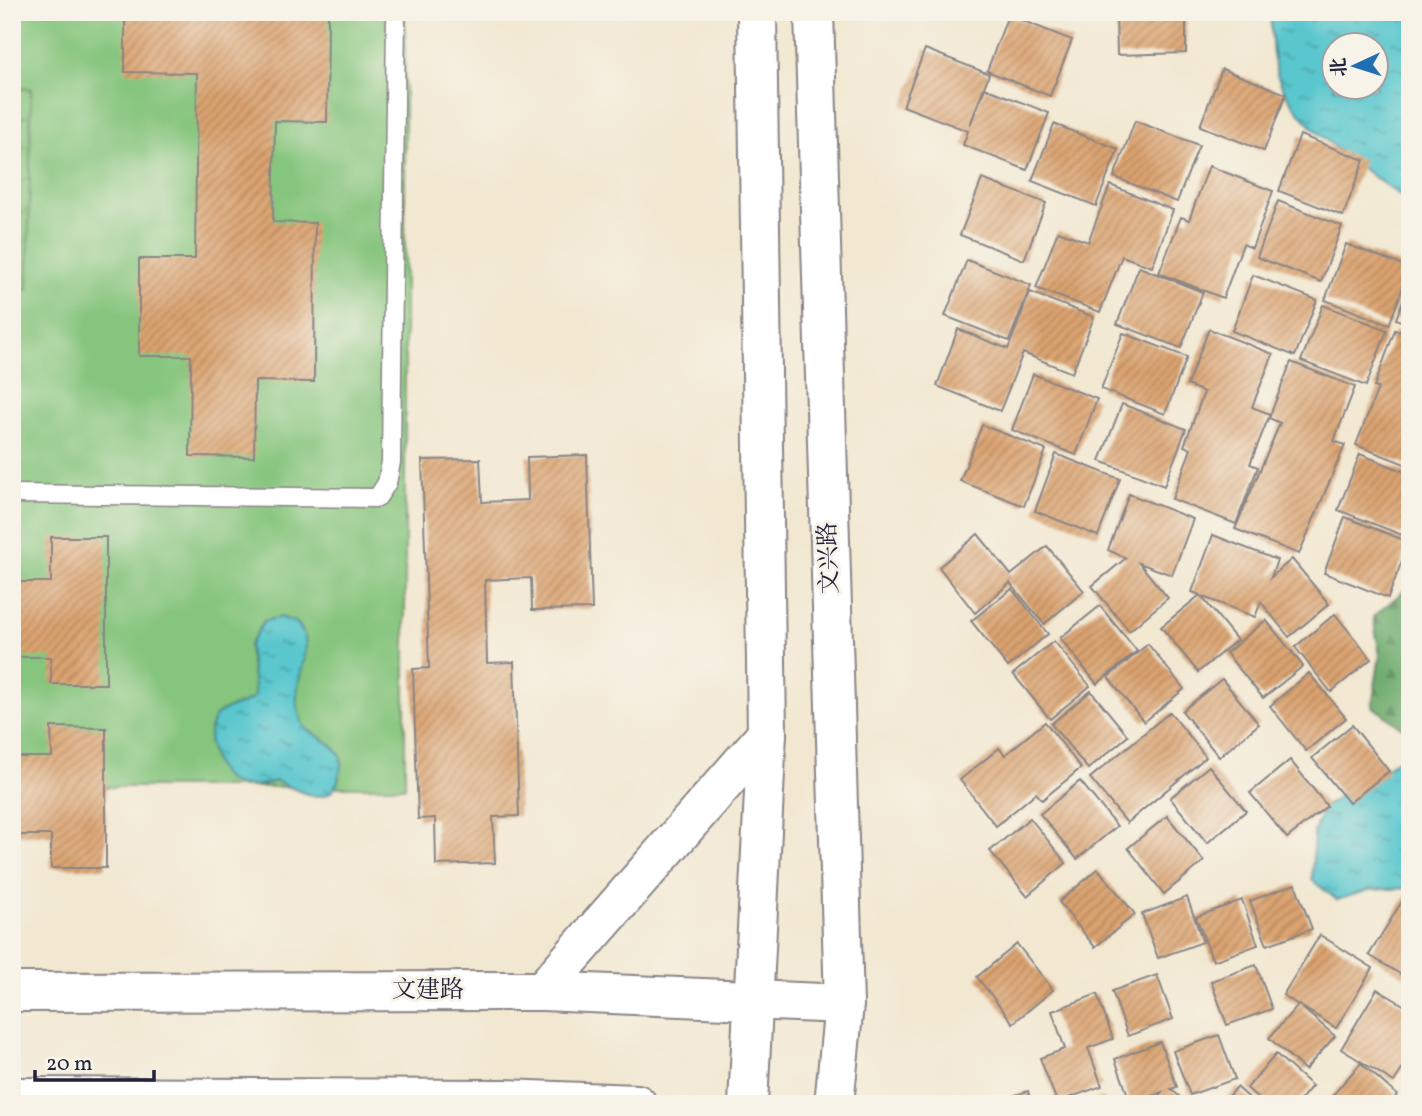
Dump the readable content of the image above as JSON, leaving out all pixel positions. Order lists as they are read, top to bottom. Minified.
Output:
{"streets":{"street":["文兴路","文建路"]},"crossings":[["文兴路","文建路"]],"scale_bar":"20 m","north":"left"}
